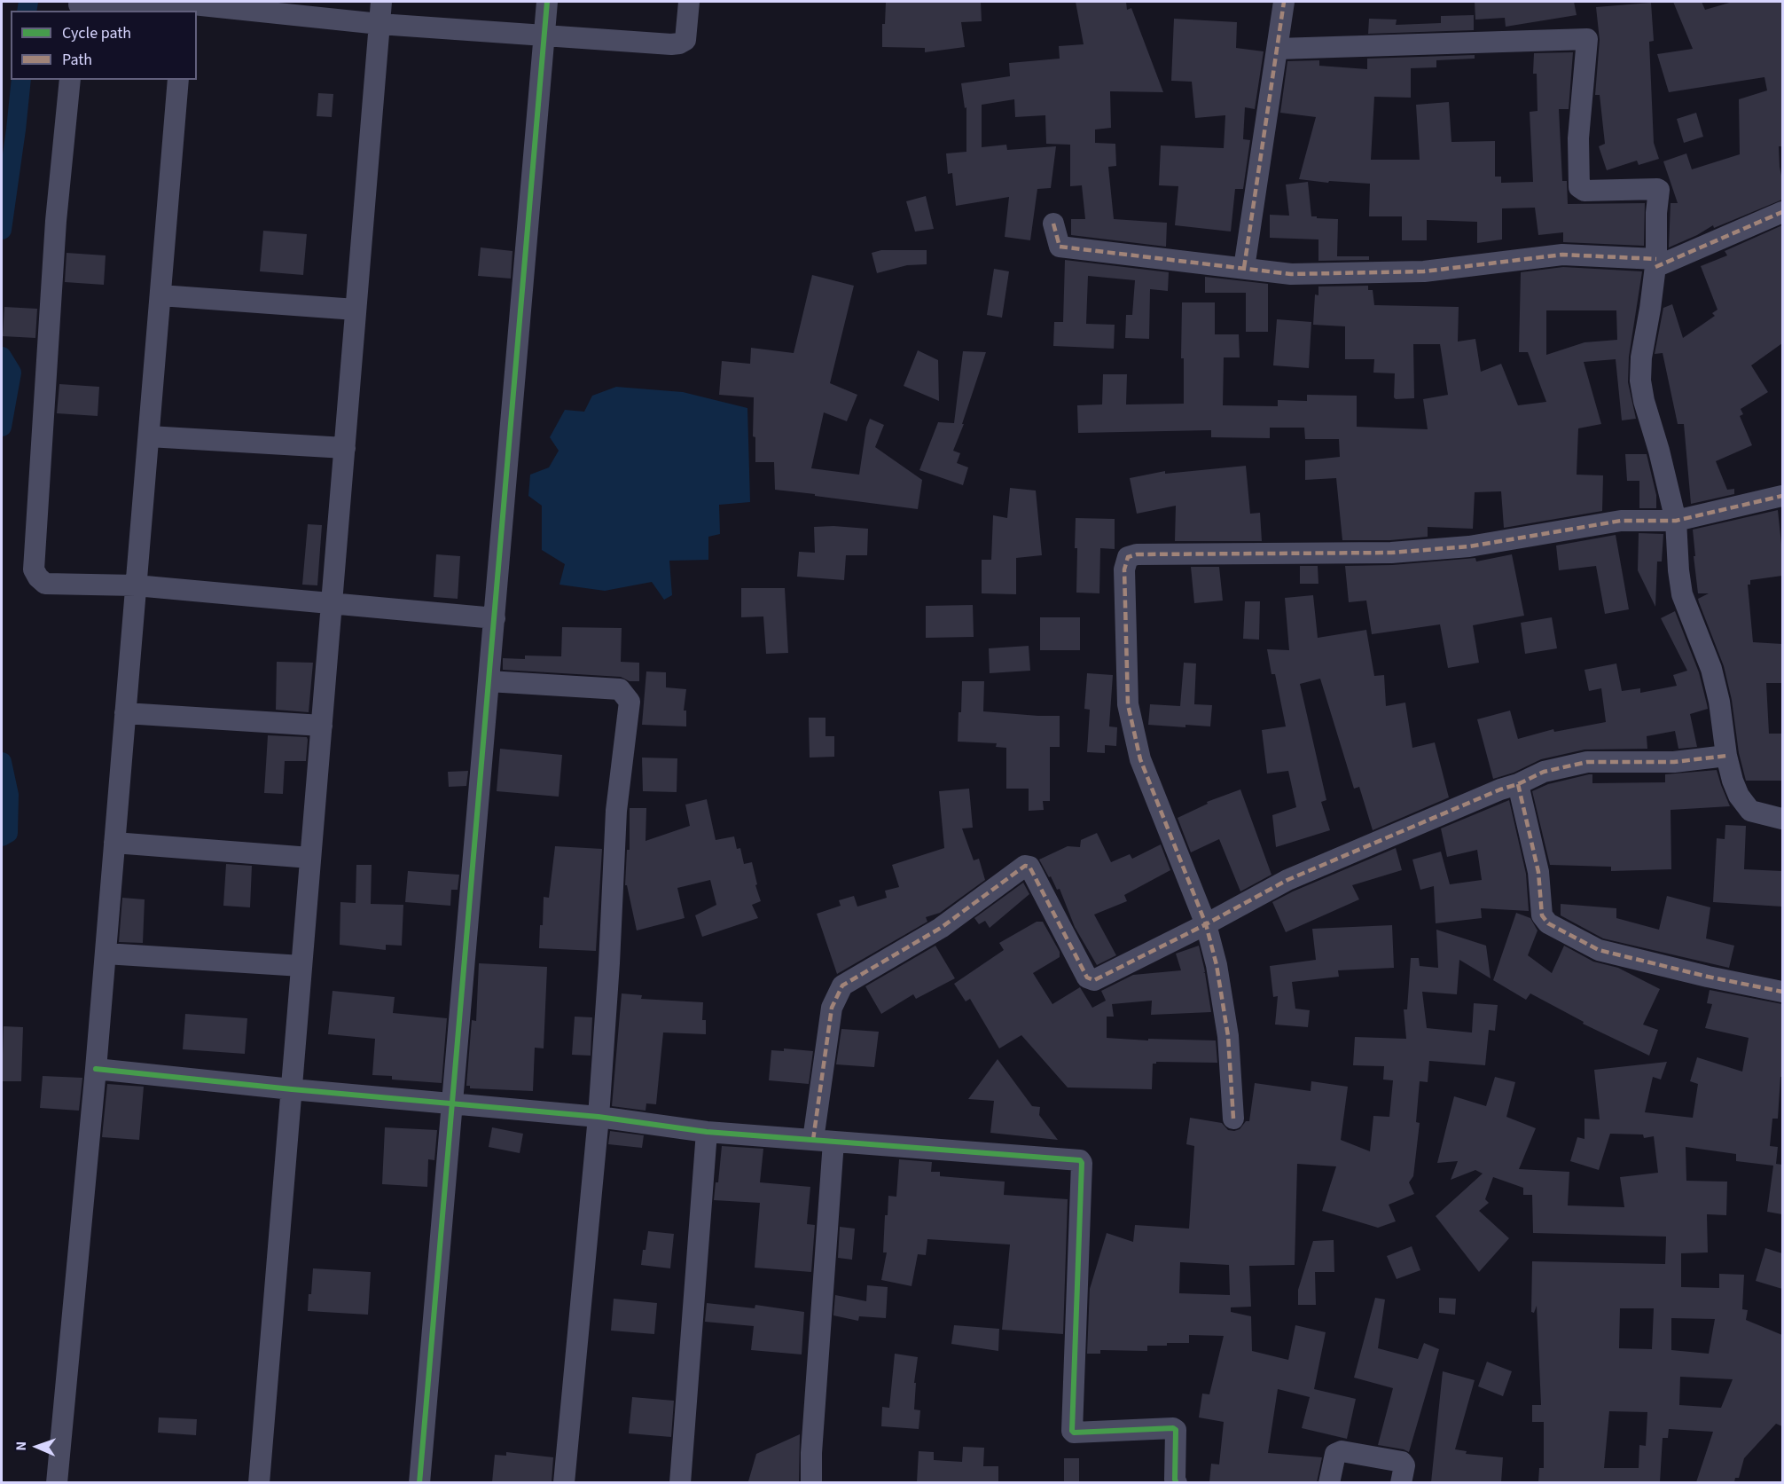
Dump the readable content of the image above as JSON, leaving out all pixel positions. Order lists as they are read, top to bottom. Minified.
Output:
{"legend":["Cycle path","Path"],"north":"left"}
